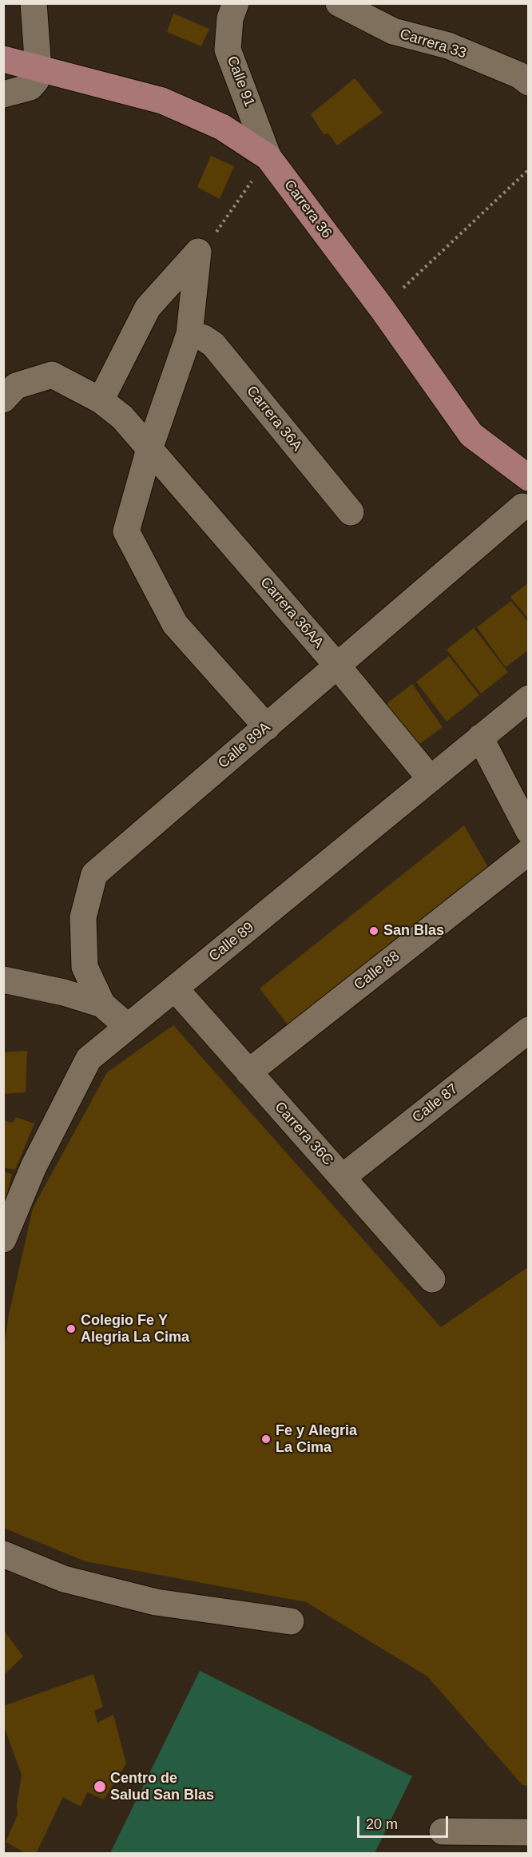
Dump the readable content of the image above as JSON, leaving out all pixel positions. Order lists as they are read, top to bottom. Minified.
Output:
{"streets":{"main road":["Carrera 36"],"street":["Carrera 33","Calle 91","Carrera 36A","Carrera 36AA","Calle 89A","Calle 89","Calle 88","Calle 87","Carrera 36C"]},"crossings":[["Calle 91","Carrera 36"],["Carrera 36AA","Calle 89A"],["Carrera 36AA","Calle 89"],["Calle 89A","Calle 89"],["Calle 89","Carrera 36C"],["Calle 88","Carrera 36C"],["Calle 87","Carrera 36C"]],"places":["San Blas","Colegio Fe Y Alegria La Cima","Fe y Alegria La Cima","Centro de Salud San Blas"],"scale_bar":"20 m"}
